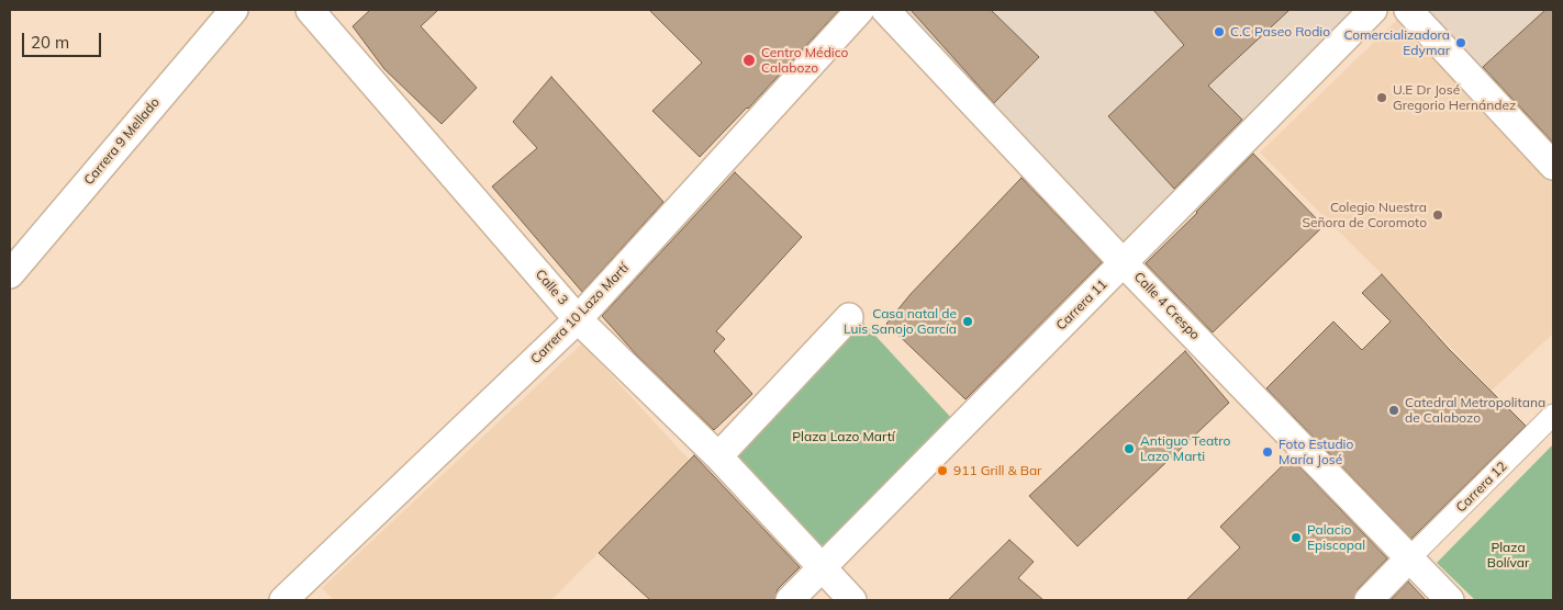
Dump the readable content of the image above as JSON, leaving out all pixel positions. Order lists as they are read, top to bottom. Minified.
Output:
{"streets":{"street":["Carrera 9 Mellado","Calle 3","Carrera 11","Calle 4 Crespo","Carrera 10 Lazo Martí","Carrera 12"]},"crossings":[["Calle 3","Carrera 11"],["Calle 3","Carrera 10 Lazo Martí"],["Carrera 11","Calle 4 Crespo"],["Calle 4 Crespo","Carrera 12"]],"parks":["Plaza Lazo Martí","Plaza Bolívar"],"places":["C.C Paseo Rodio","Comercializadora Edymar","Centro Médico Calabozo","U.E Dr José Gregorio Hernández","Colegio Nuestra Señora de Coromoto","Casa natal de Luis Sanojo García","Catedral Metropolitana de Calabozo","Antiguo Teatro Lazo Marti","Foto Estudio María José","911 Grill & Bar","Palacio Episcopal"],"scale_bar":"20 m"}
